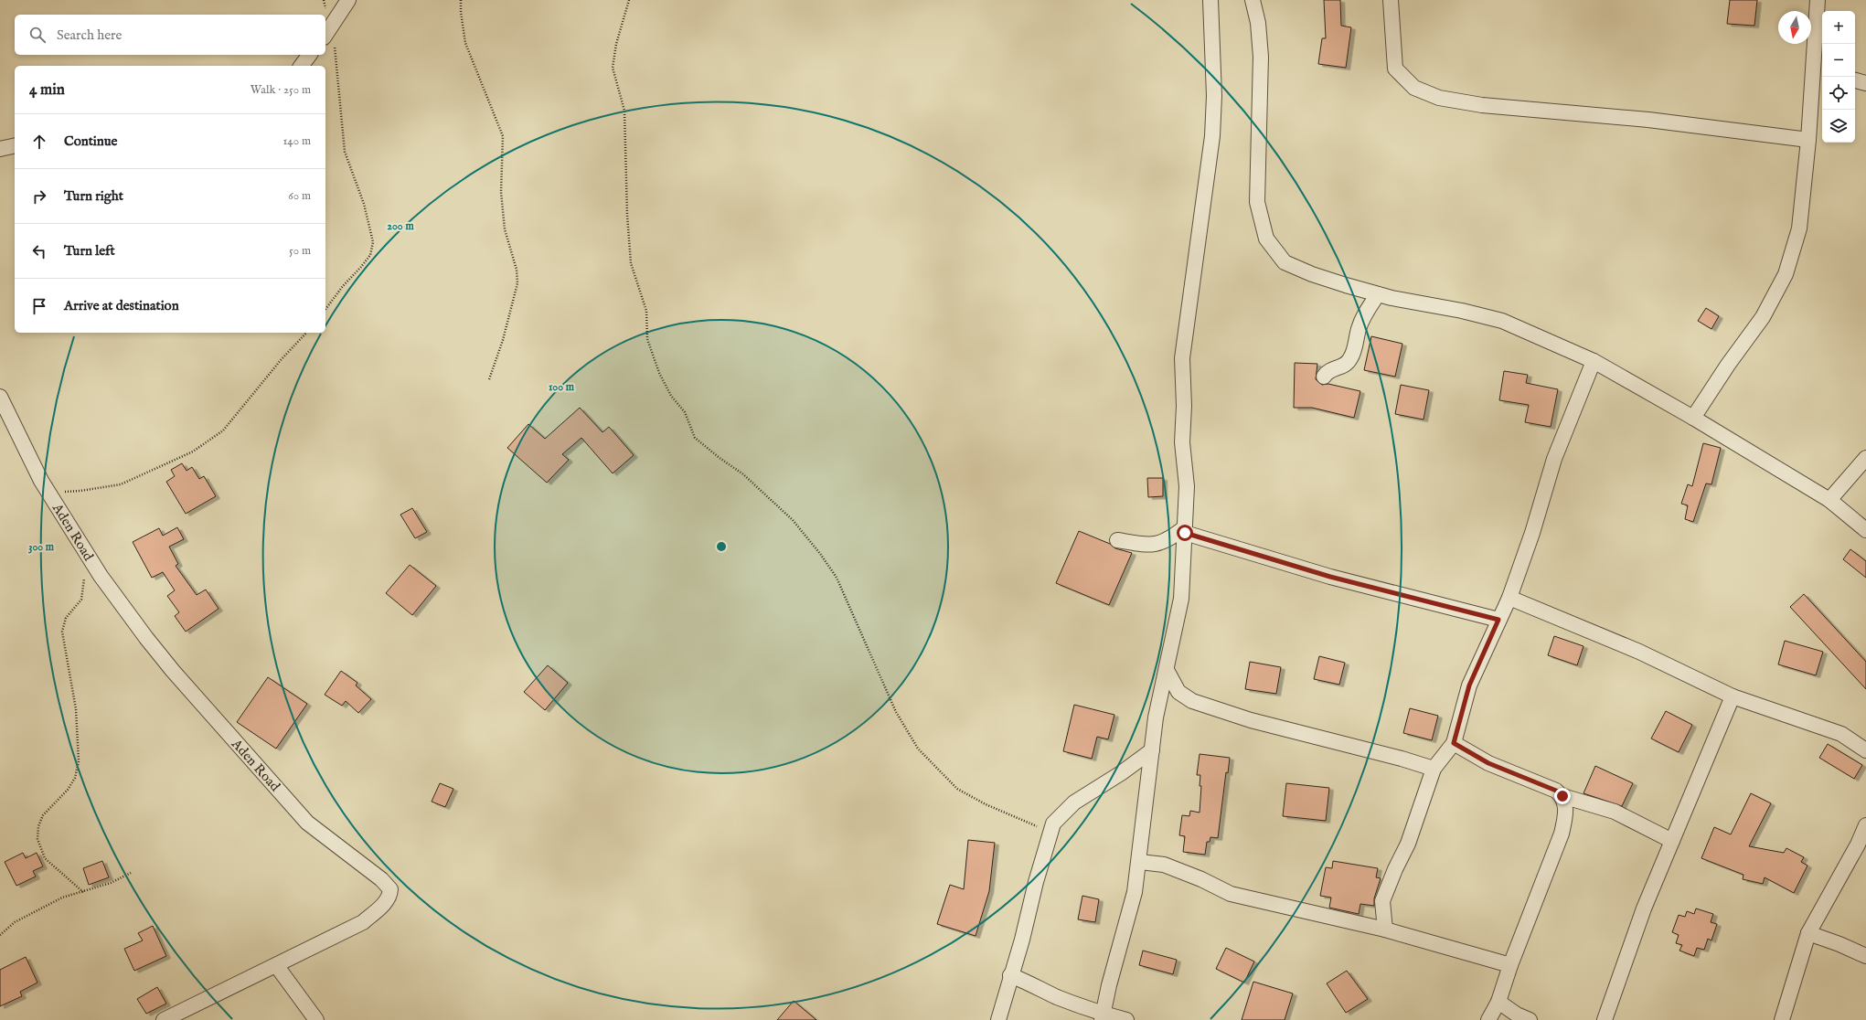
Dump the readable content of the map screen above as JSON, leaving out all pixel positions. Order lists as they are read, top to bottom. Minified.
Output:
{"streets":{"street":["Aden Road"]},"north":"bottom","page":{"map_buttons":["+","−"],"search":"Search here","heading":["4 min","Walk · 250 m"],"list":[["Continue","140 m"],["Turn right","60 m"],["Turn left","50 m"],"Arrive at destination"]},"rings":["200 m","100 m","300 m"]}
